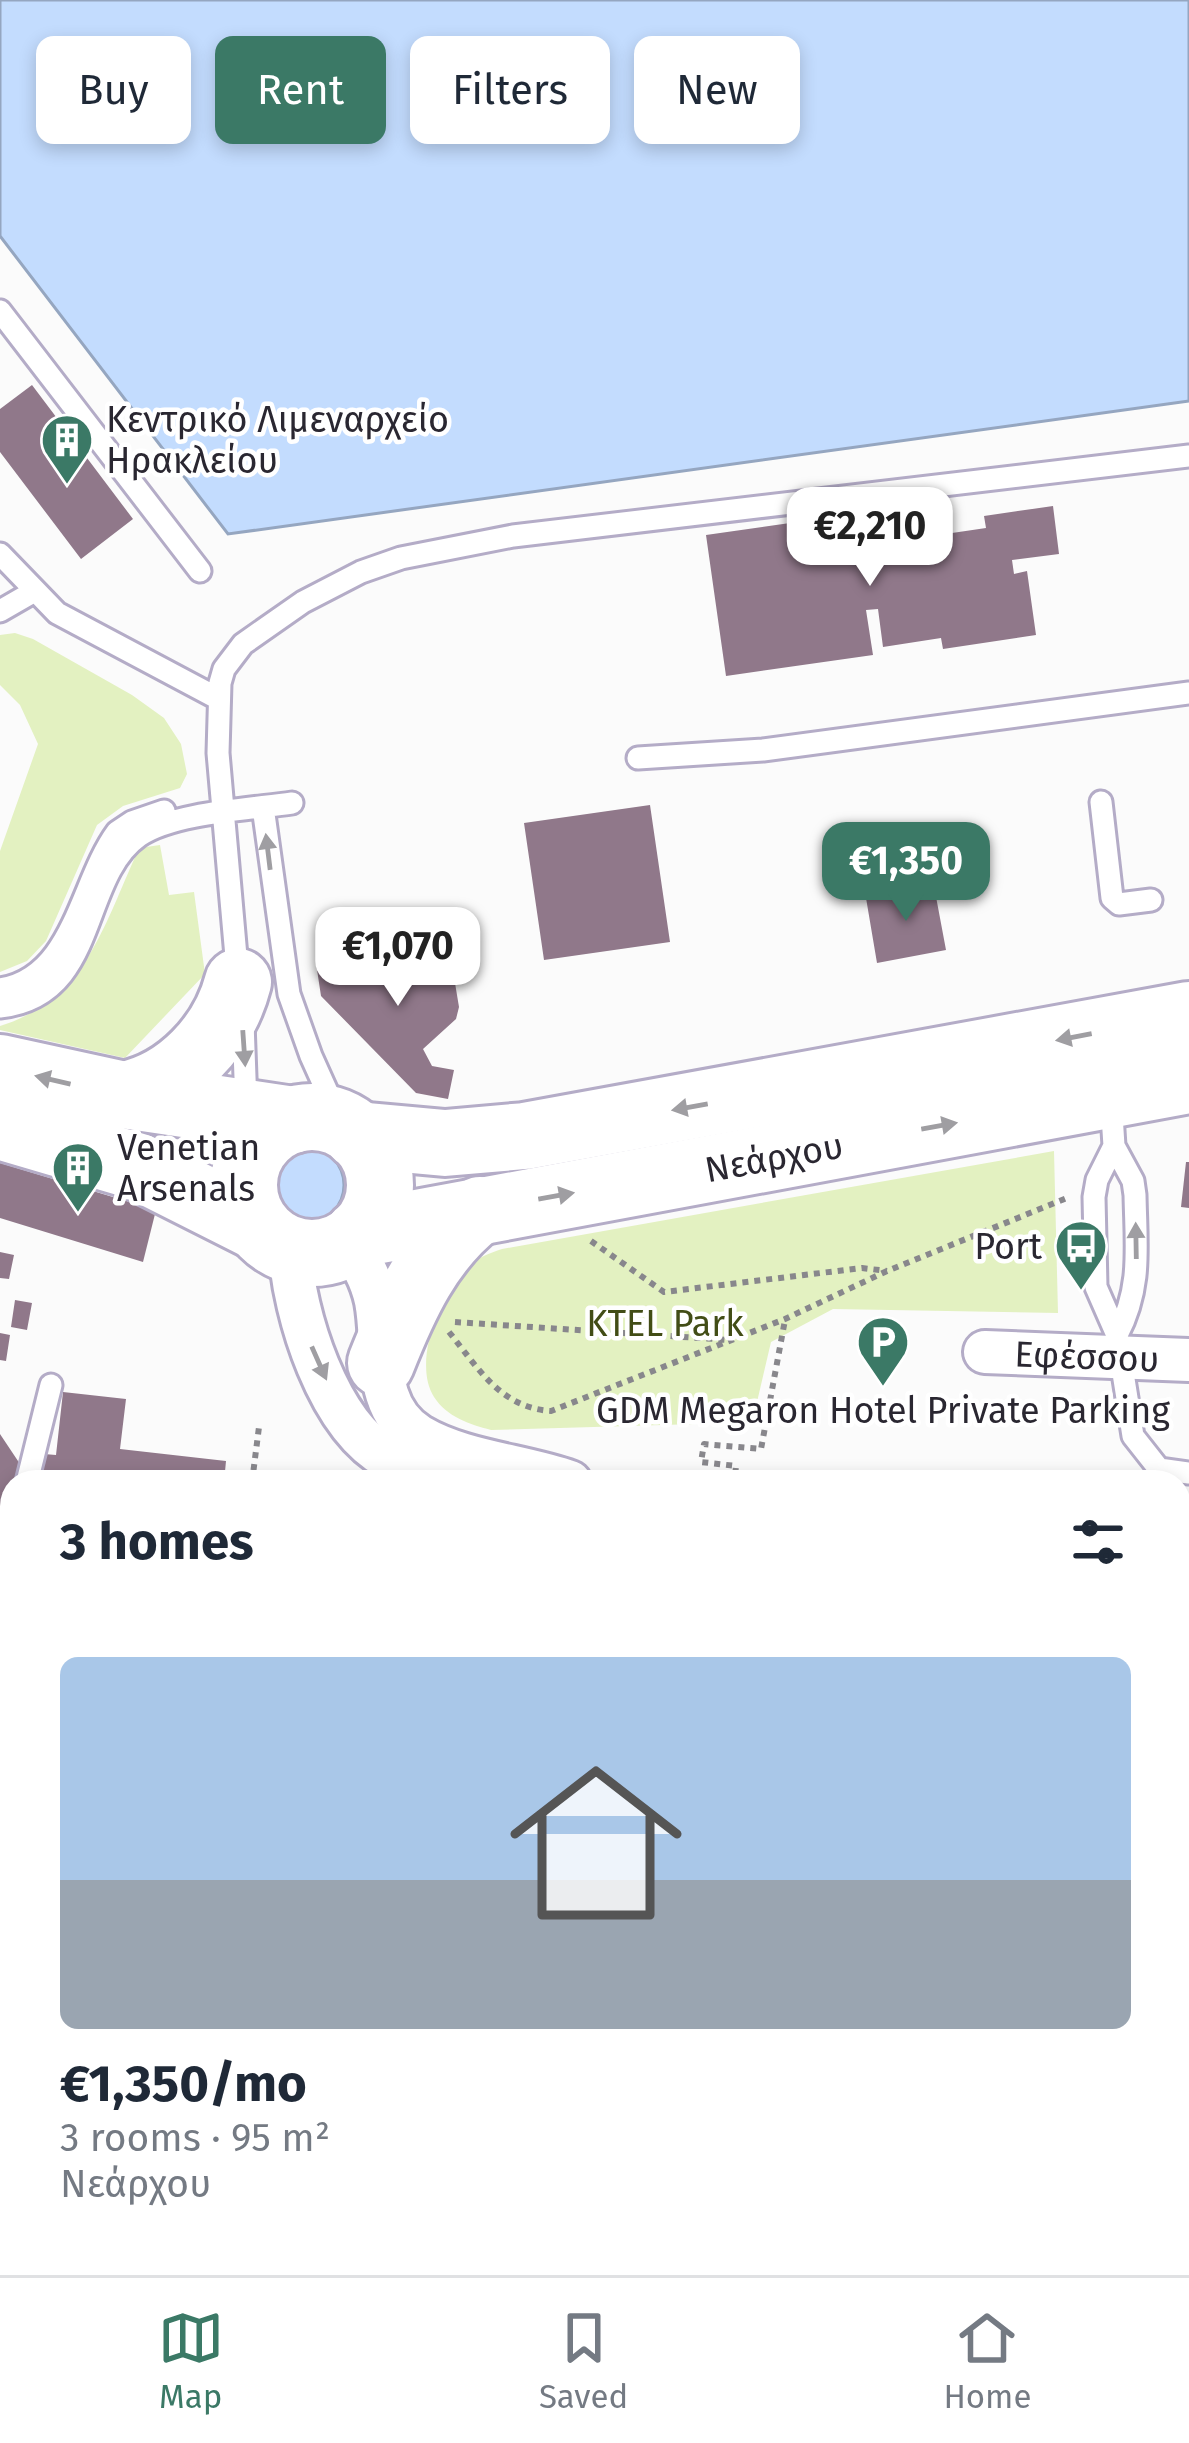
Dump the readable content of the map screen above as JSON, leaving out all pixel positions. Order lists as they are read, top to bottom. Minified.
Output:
{"streets":{"main road":["Νεάρχου"],"street":["Εφέσσου"]},"parks":["KTEL Park"],"places":{"building":["Κεντρικό Λιμεναρχείο Ηρακλείου","Venetian Arsenals"],"bus stop":["Port"],"parking":["GDM Megaron Hotel Private Parking"]},"page":{"chip":["Buy","Rent","Filters","New"],"price":["€2,210","€1,350","€1,070"],"heading":"3 homes","list":[{"name":"€1,350/mo","note":"3 rooms · 95 m² · Νεάρχου"}],"tabs":["Map","Saved","Home"]}}
